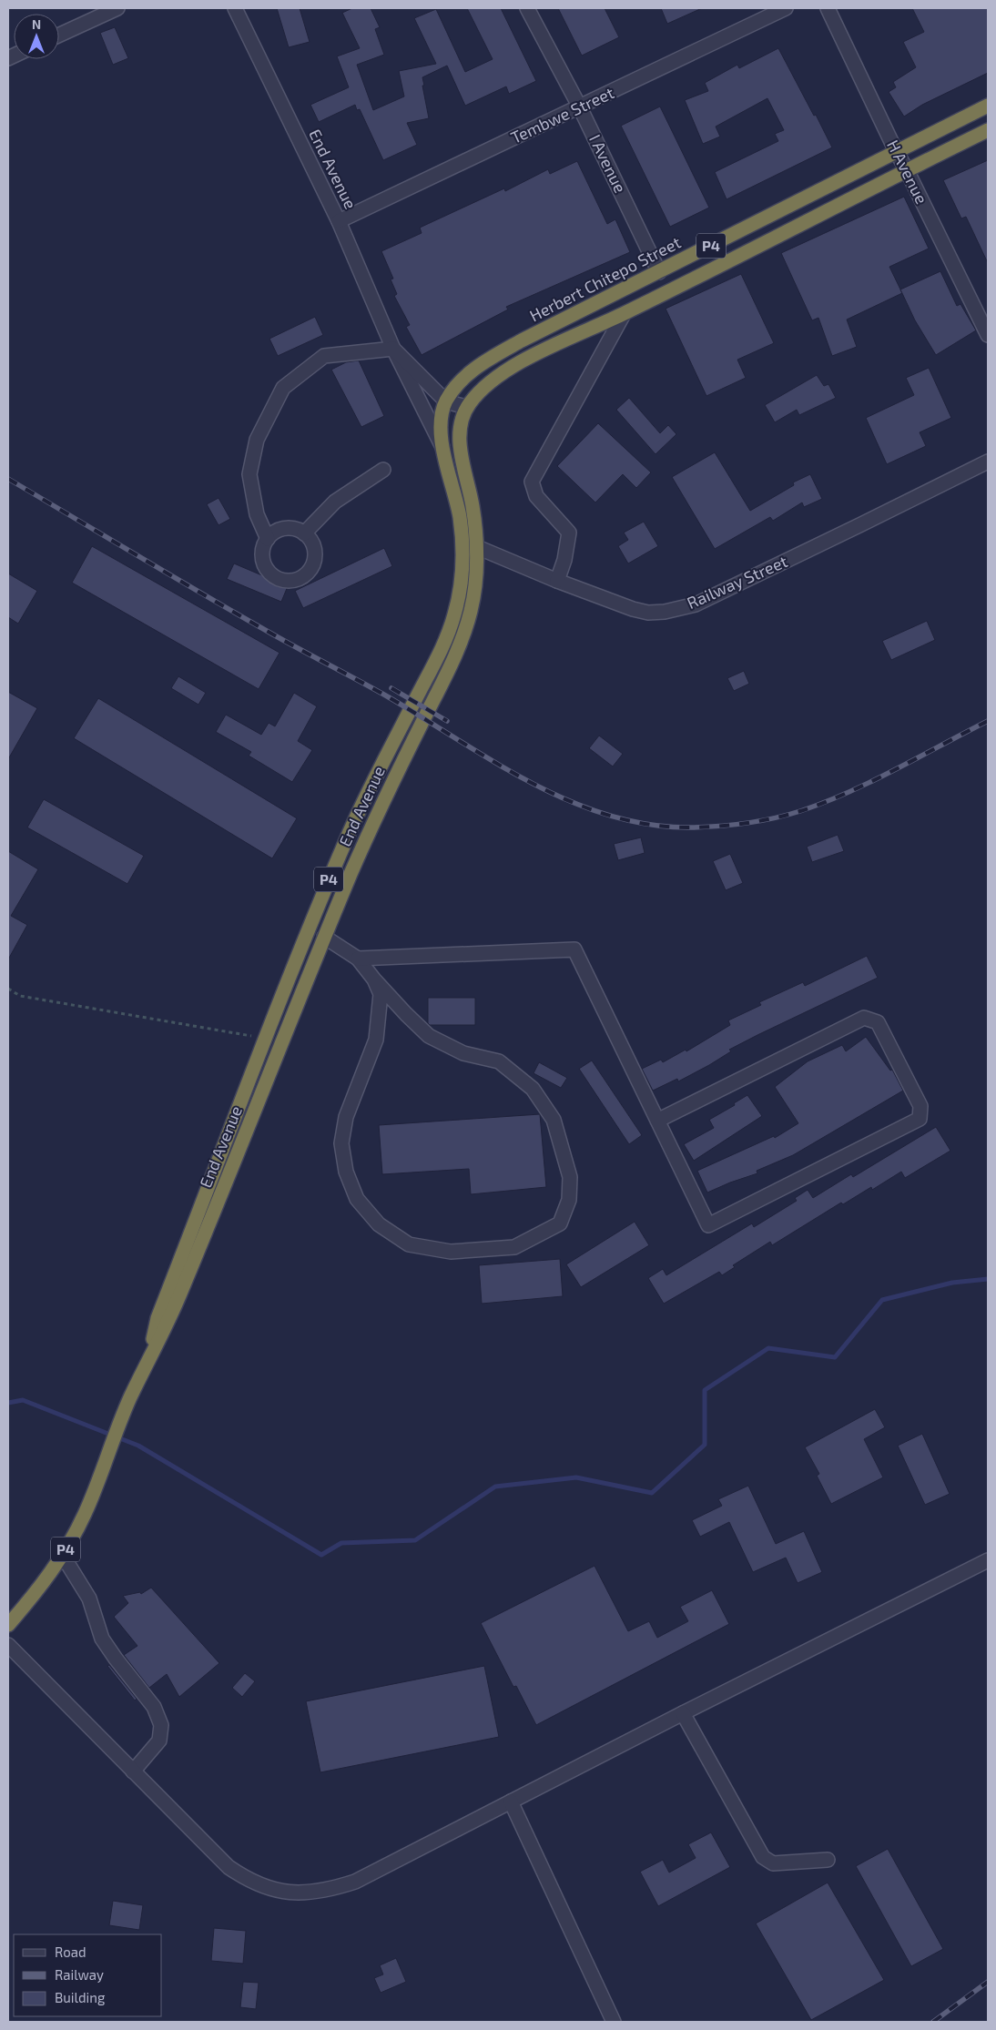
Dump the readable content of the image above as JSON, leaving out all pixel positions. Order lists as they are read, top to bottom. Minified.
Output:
{"streets":{"highway":["End Avenue","P4","Herbert Chitepo Street"],"street":["Tembwe Street","I Avenue","H Avenue","Railway Street"]},"crossings":[["Tembwe Street","I Avenue"],["Tembwe Street","End Avenue"],["I Avenue","Herbert Chitepo Street"],["End Avenue","P4"],["End Avenue","Herbert Chitepo Street"],["End Avenue","Railway Street"],["H Avenue","P4"],["H Avenue","Herbert Chitepo Street"]],"legend":["Road","Railway","Building"],"north":"top"}
